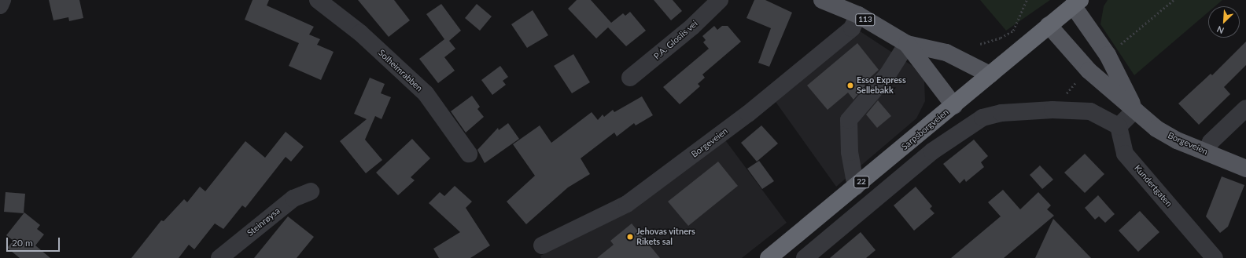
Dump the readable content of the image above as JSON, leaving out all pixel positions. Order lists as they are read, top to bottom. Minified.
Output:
{"streets":{"highway":["Sarpsborgveien","22"],"main road":["113","Borgeveien"],"street":["P.A. Gloslis vei","Solheimrabben","Kundertgaten","Steinrøysa"]},"crossings":[["113","Sarpsborgveien"],["113","Borgeveien"],["Sarpsborgveien","Borgeveien"]],"places":["Esso Express Sellebakk","Jehovas vitners Rikets sal"],"scale_bar":"20 m","north":"bottom left"}
